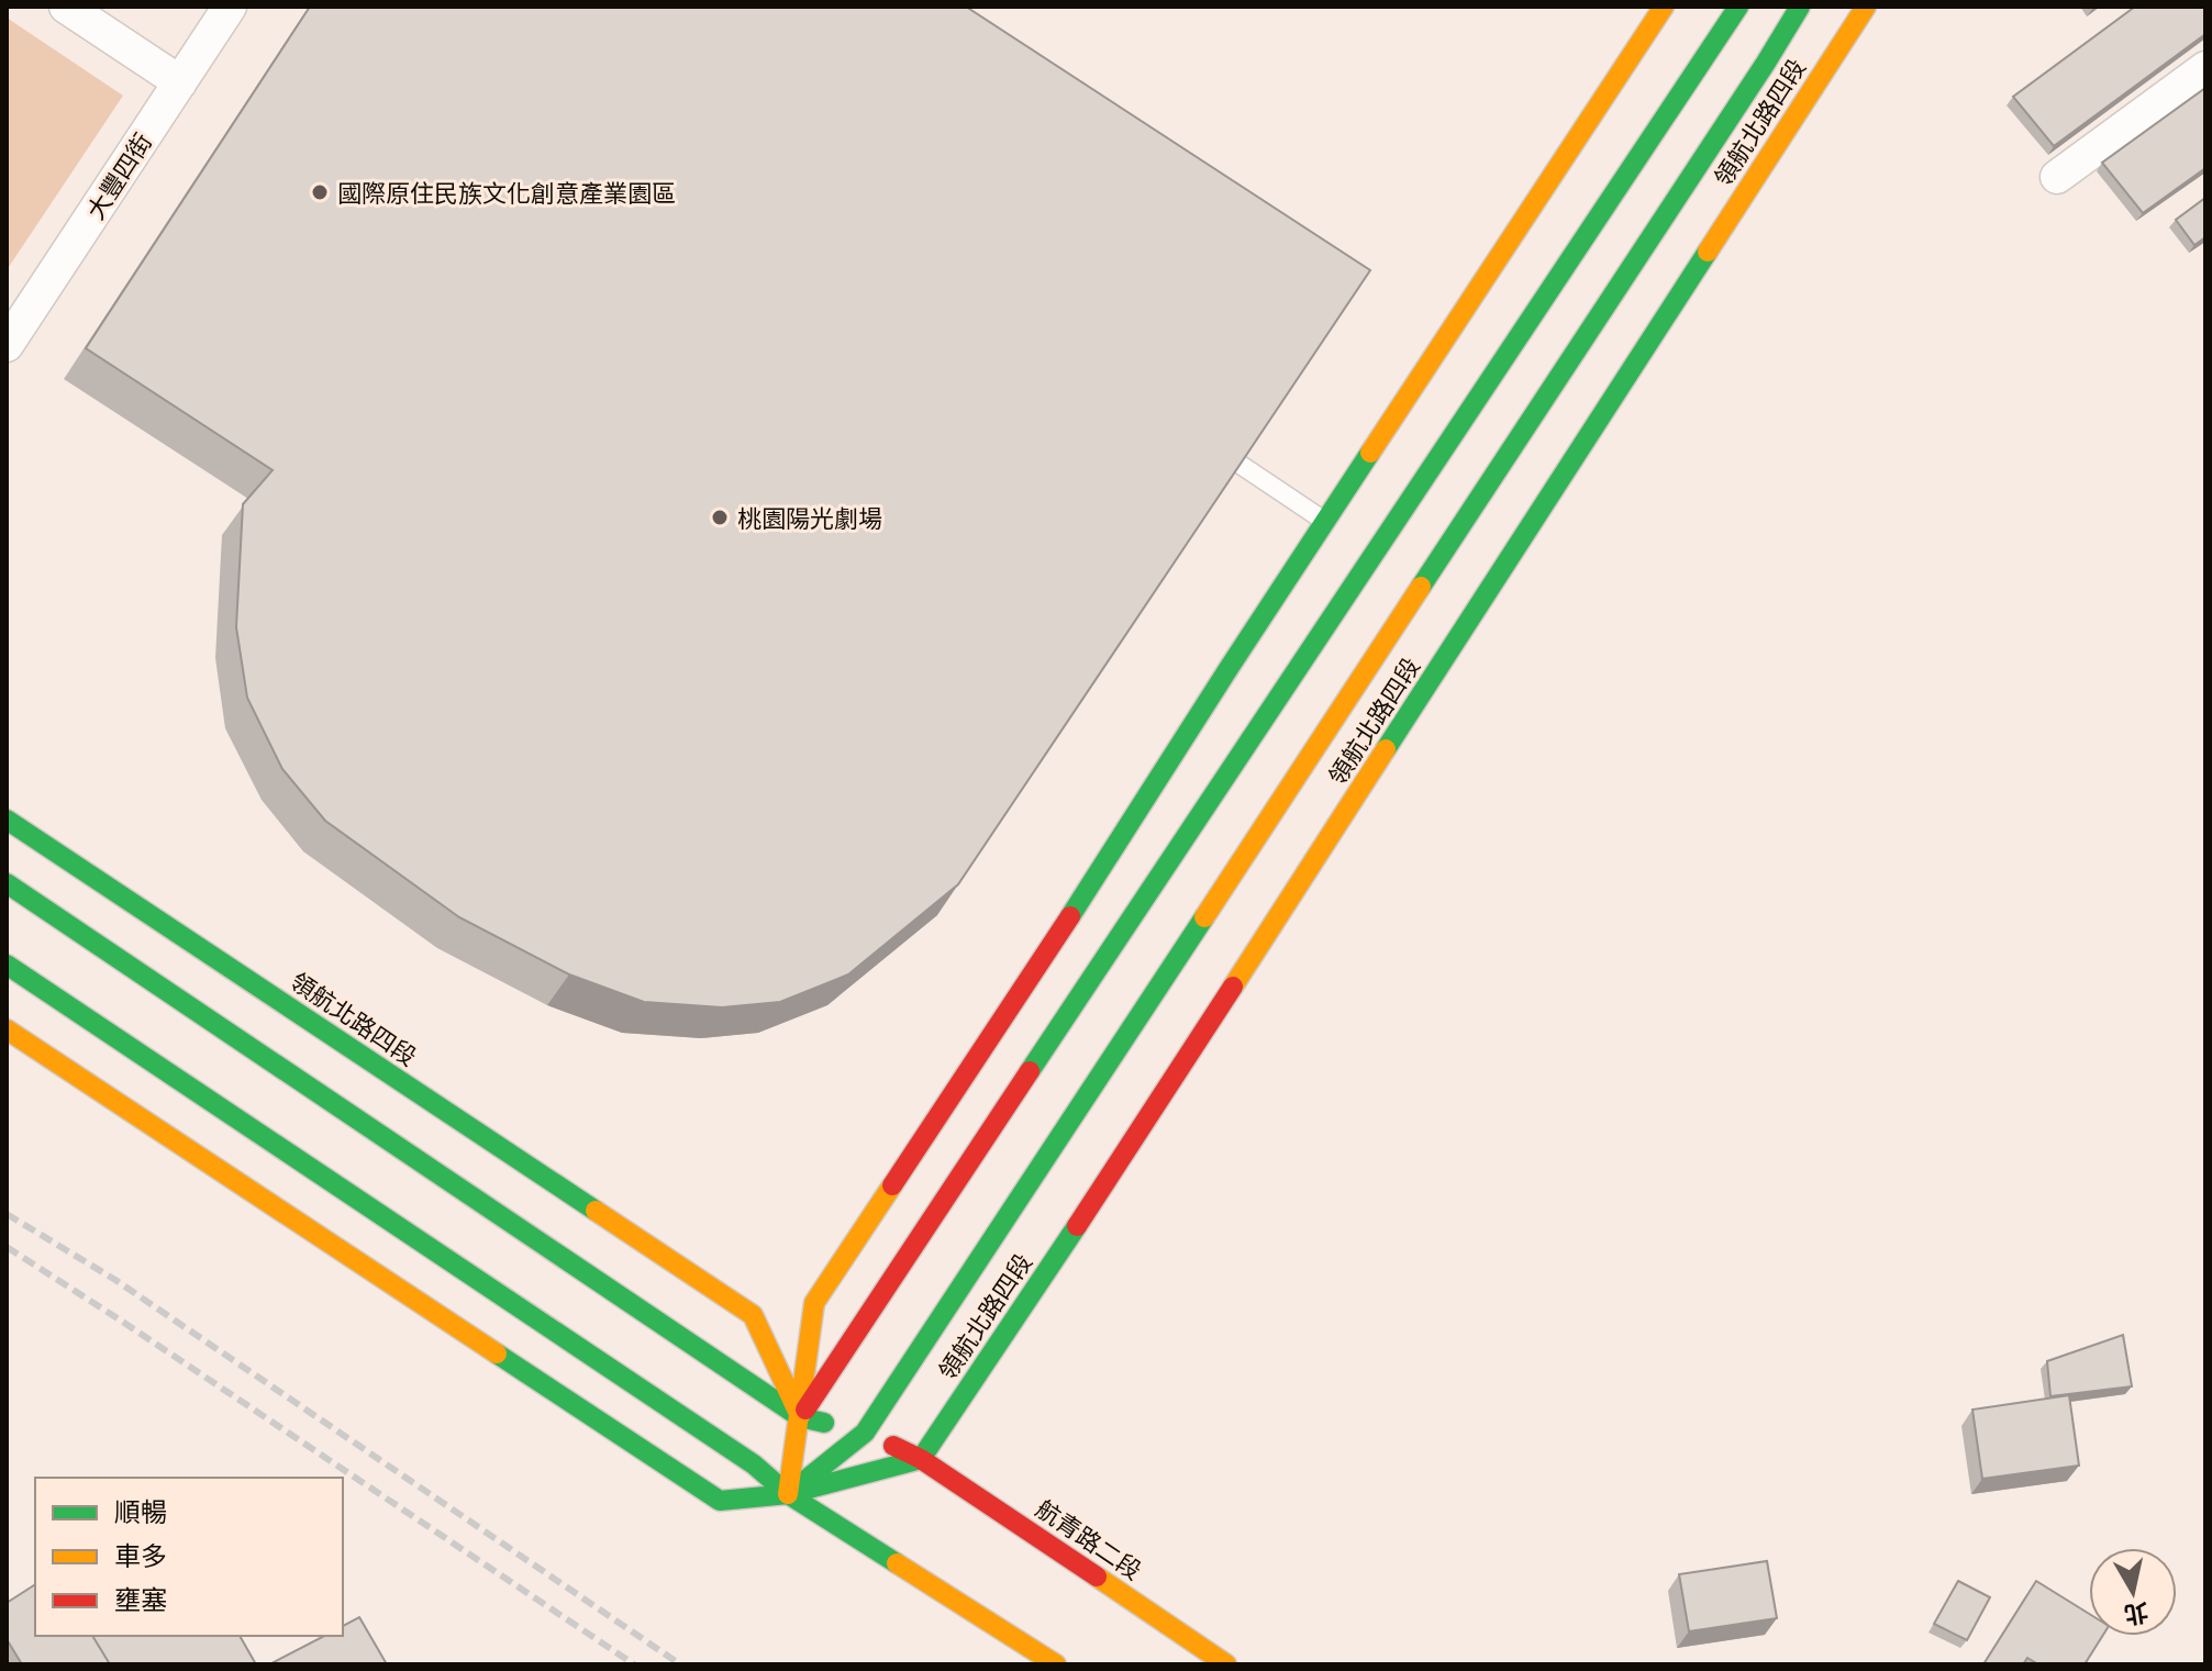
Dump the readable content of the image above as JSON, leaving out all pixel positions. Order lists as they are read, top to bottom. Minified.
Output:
{"streets":{"street":["領航北路四段","大豐四街","航青路二段"]},"crossings":[["領航北路四段","航青路二段"]],"places":["國際原住民族文化創意產業園區","桃園陽光劇場"],"legend":["順暢","車多","壅塞"],"north":"bottom"}
